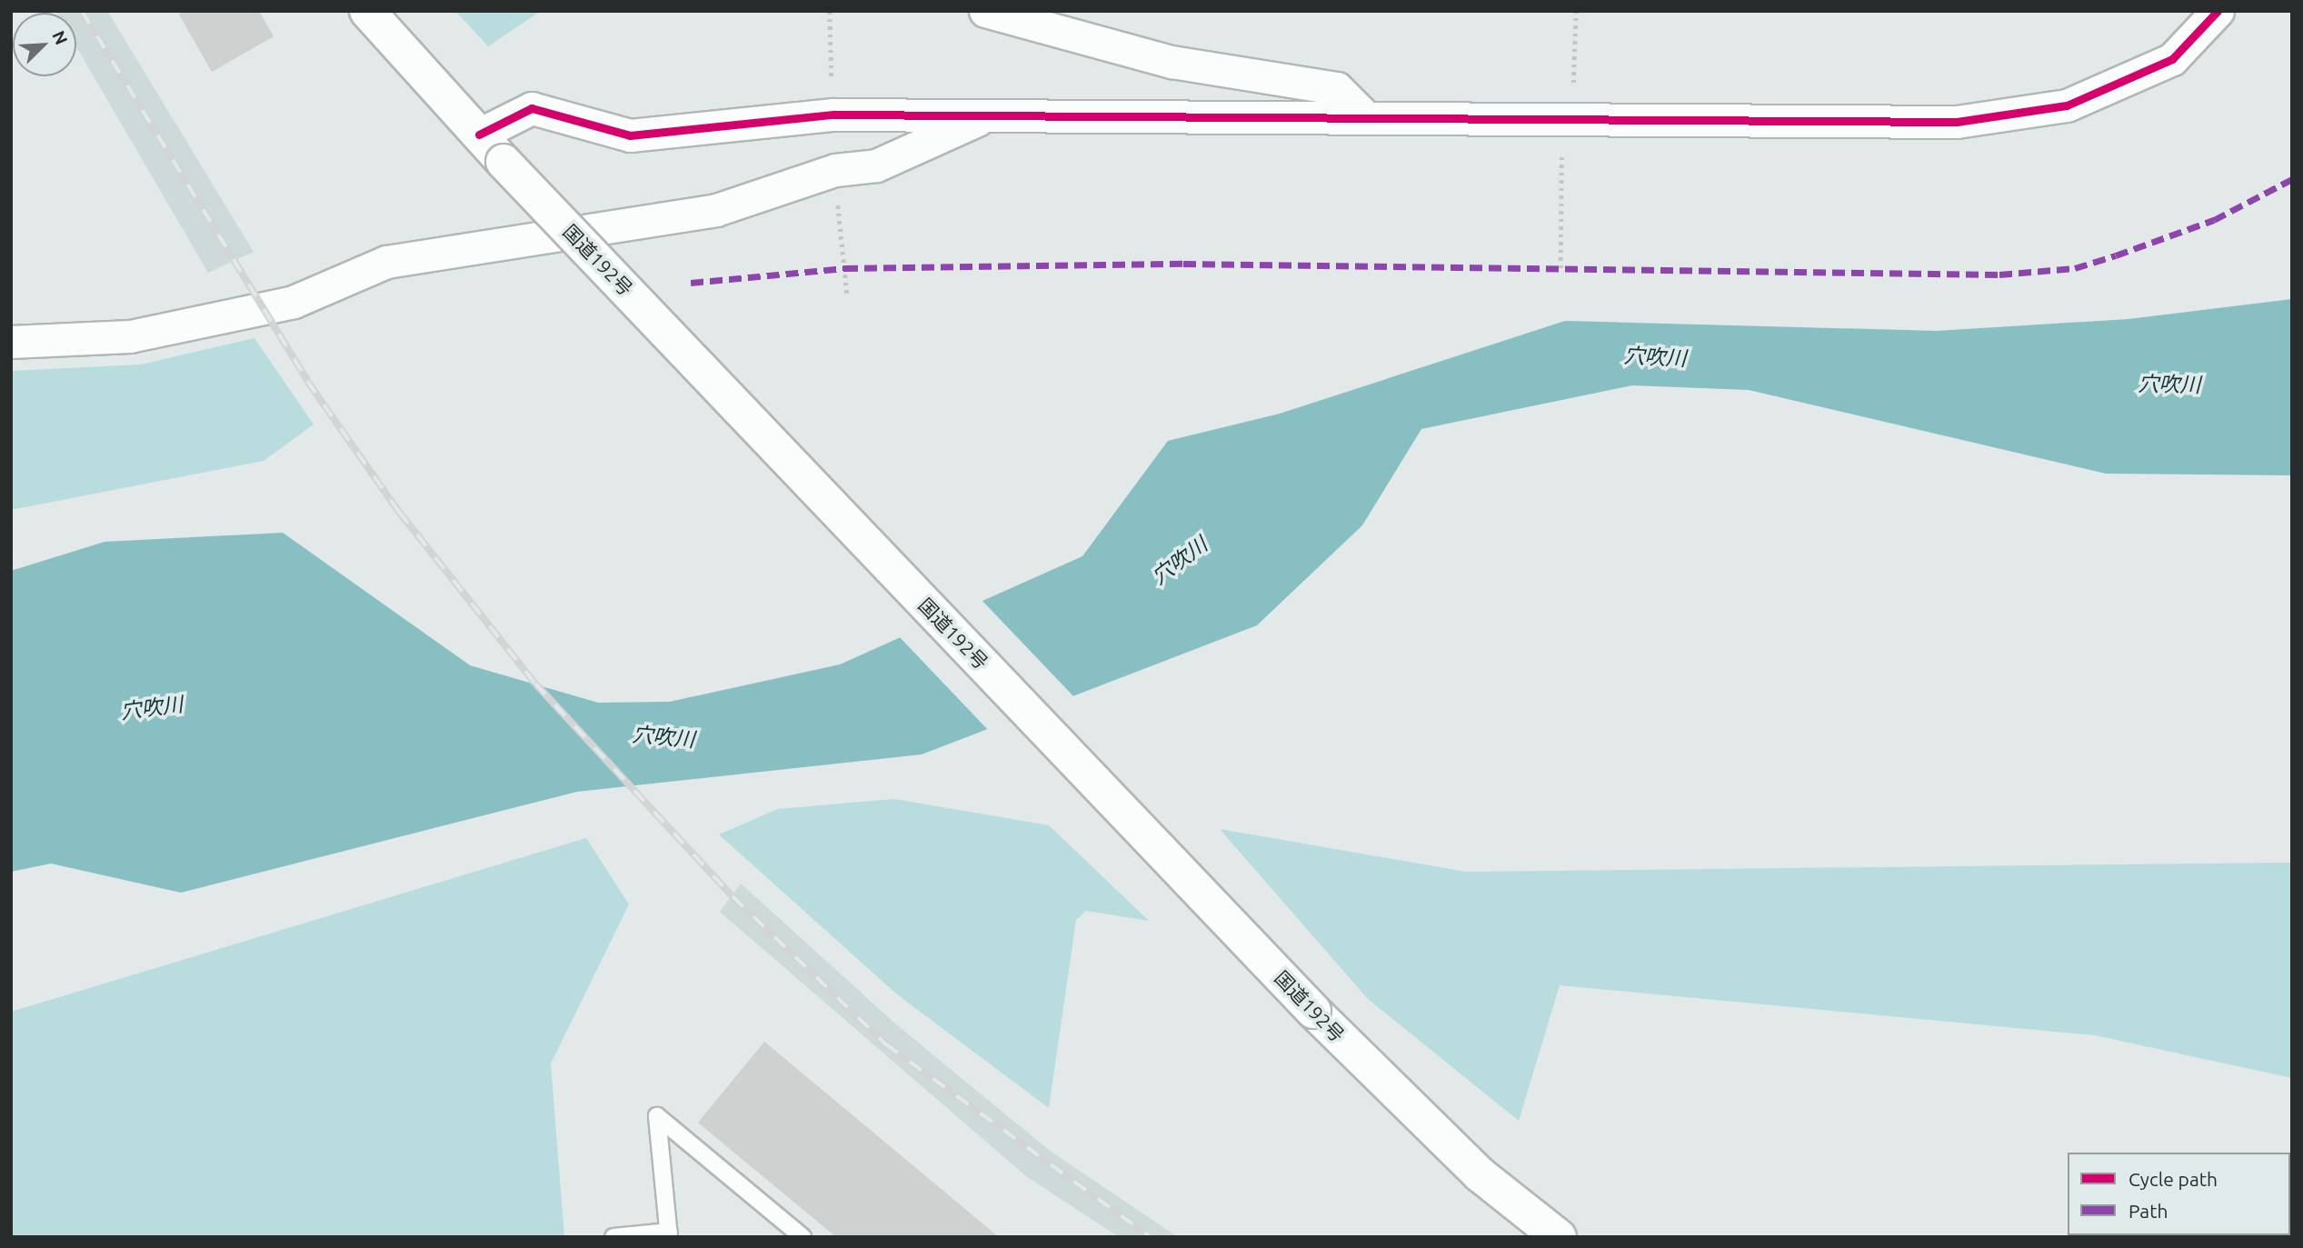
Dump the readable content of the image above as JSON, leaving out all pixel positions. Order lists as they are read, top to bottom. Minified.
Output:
{"streets":{"highway":["国道192号"]},"water":["穴吹川"],"legend":["Cycle path","Path"],"north":"top right"}
